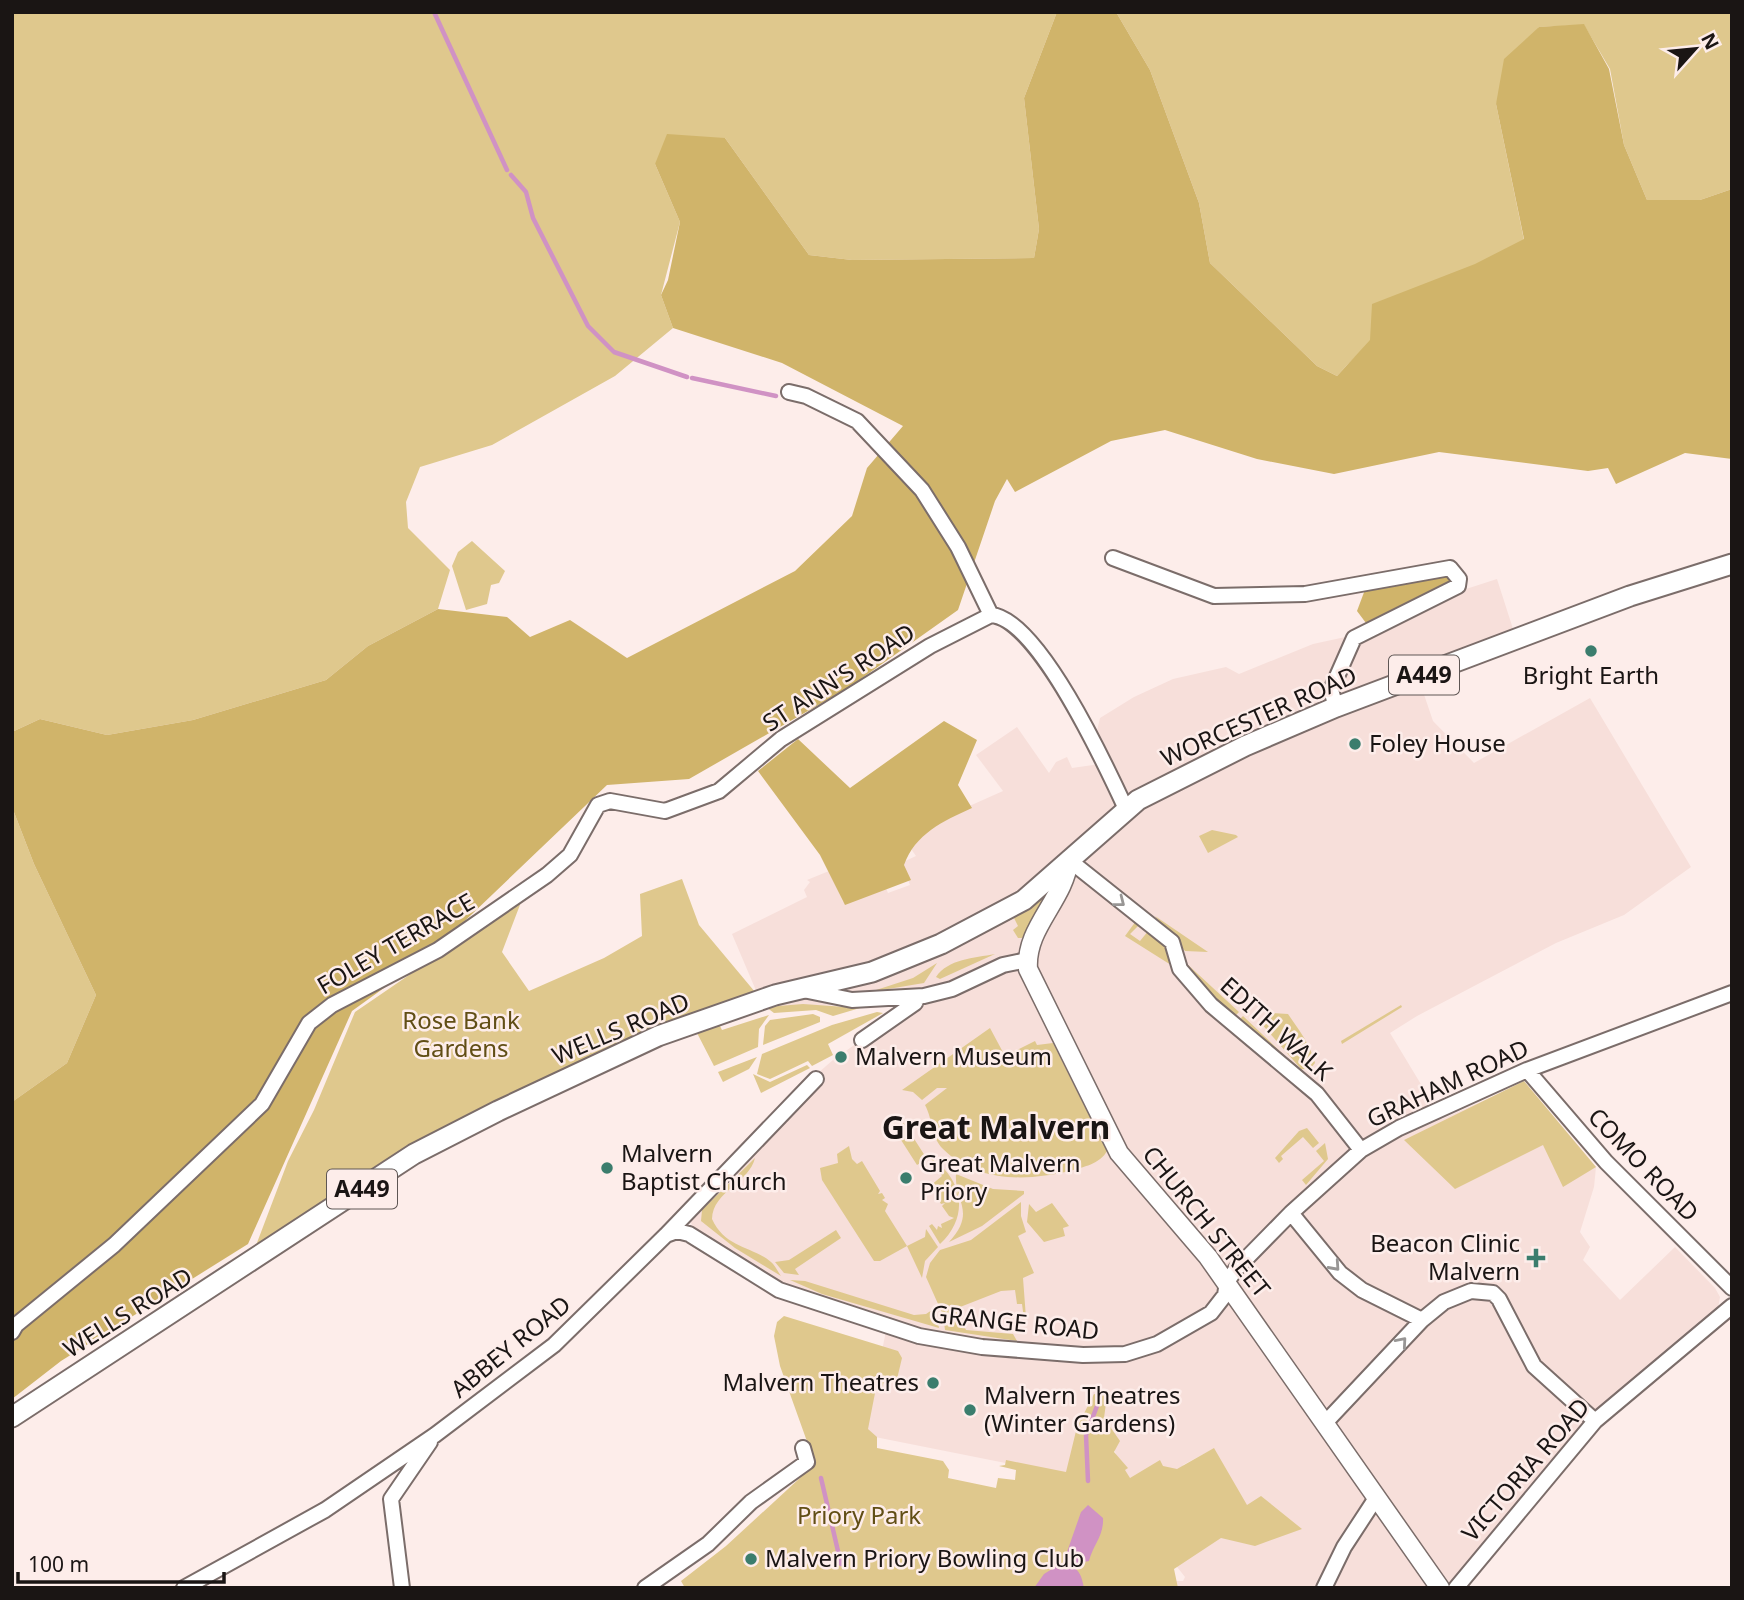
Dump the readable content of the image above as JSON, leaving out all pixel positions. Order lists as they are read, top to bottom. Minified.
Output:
{"streets":{"highway":["A449","WORCESTER ROAD","WELLS ROAD"],"main road":["CHURCH STREET"],"street":["ST ANN'S ROAD","FOLEY TERRACE","EDITH WALK","GRAHAM ROAD","COMO ROAD","GRANGE ROAD","ABBEY ROAD","VICTORIA ROAD"]},"crossings":[["A449","WORCESTER ROAD"],["A449","WELLS ROAD"],["A449","EDITH WALK"],["ST ANN'S ROAD","FOLEY TERRACE"],["EDITH WALK","GRAHAM ROAD"],["GRAHAM ROAD","COMO ROAD"],["GRAHAM ROAD","CHURCH STREET"],["GRAHAM ROAD","GRANGE ROAD"],["CHURCH STREET","GRANGE ROAD"],["GRANGE ROAD","ABBEY ROAD"]],"one_way":["EDITH WALK"],"districts":["Great Malvern"],"parks":["Rose Bank Gardens","Priory Park"],"places":{"other":["Bright Earth","Foley House","Malvern Museum","Malvern Baptist Church","Great Malvern Priory","Malvern Theatres","Malvern Theatres (Winter Gardens)","Malvern Priory Bowling Club"],"health":["Beacon Clinic Malvern"]},"scale_bar":"100 m","north":"top right"}
